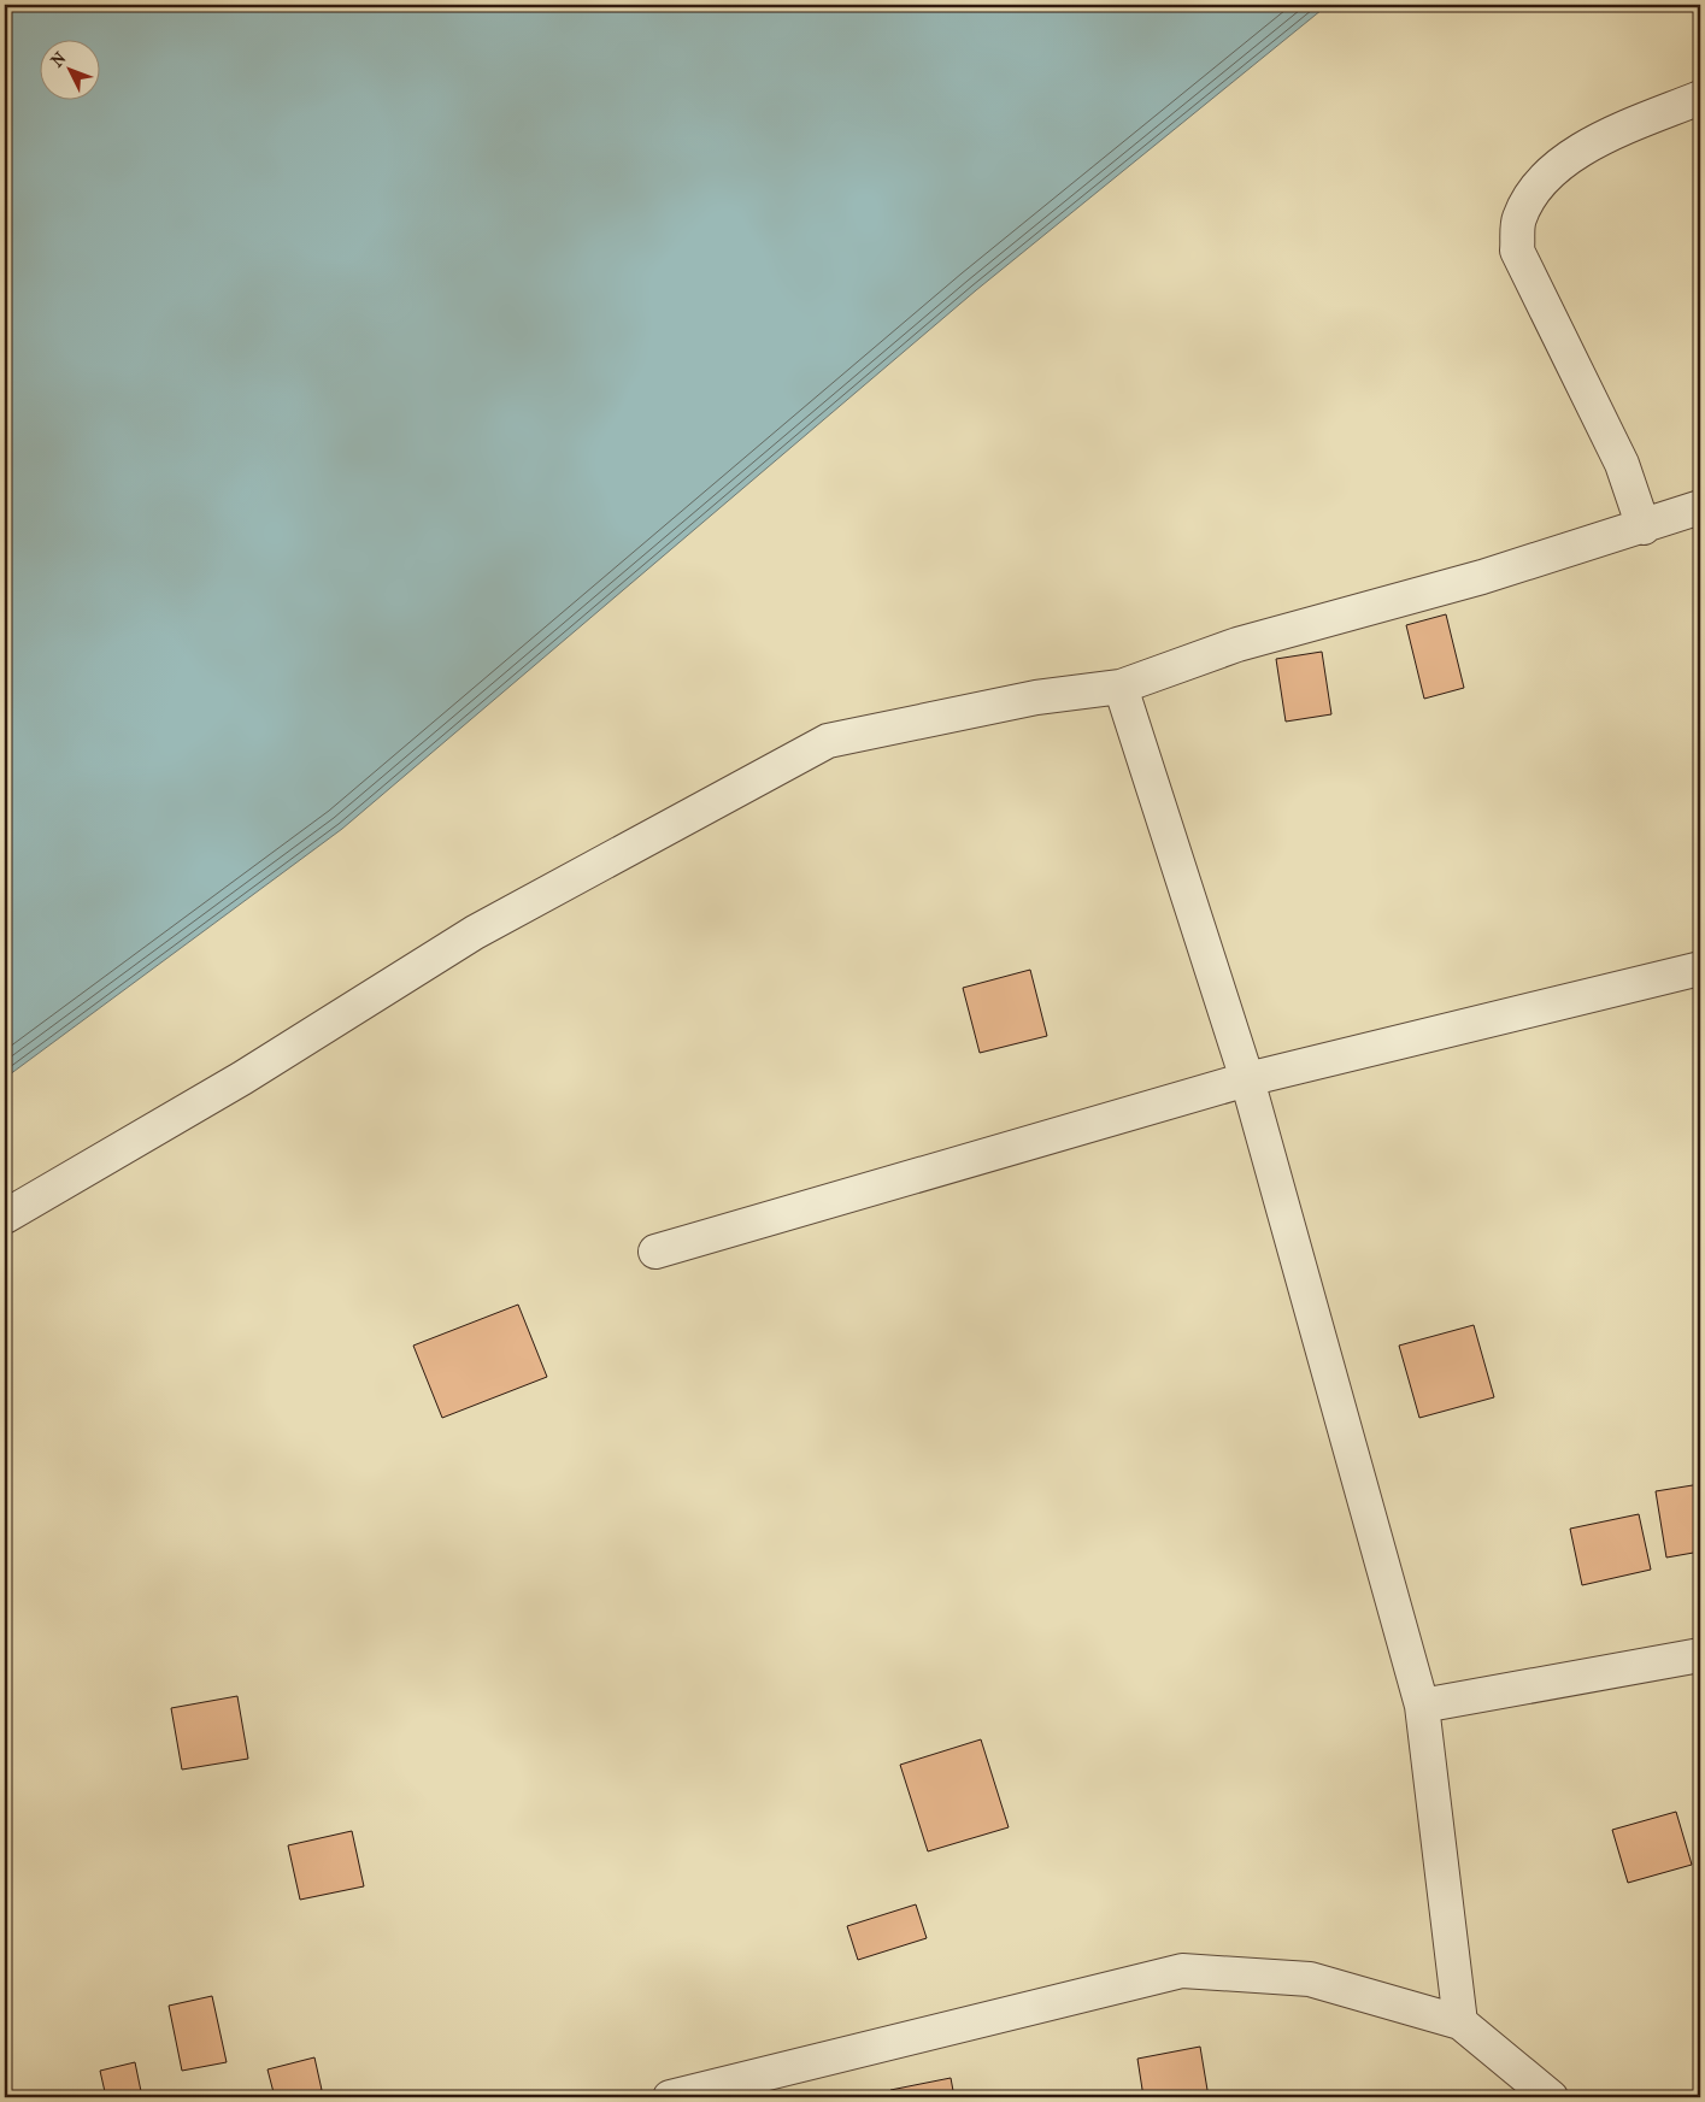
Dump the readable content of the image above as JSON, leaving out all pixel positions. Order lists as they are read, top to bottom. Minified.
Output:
{"north":"top left"}
